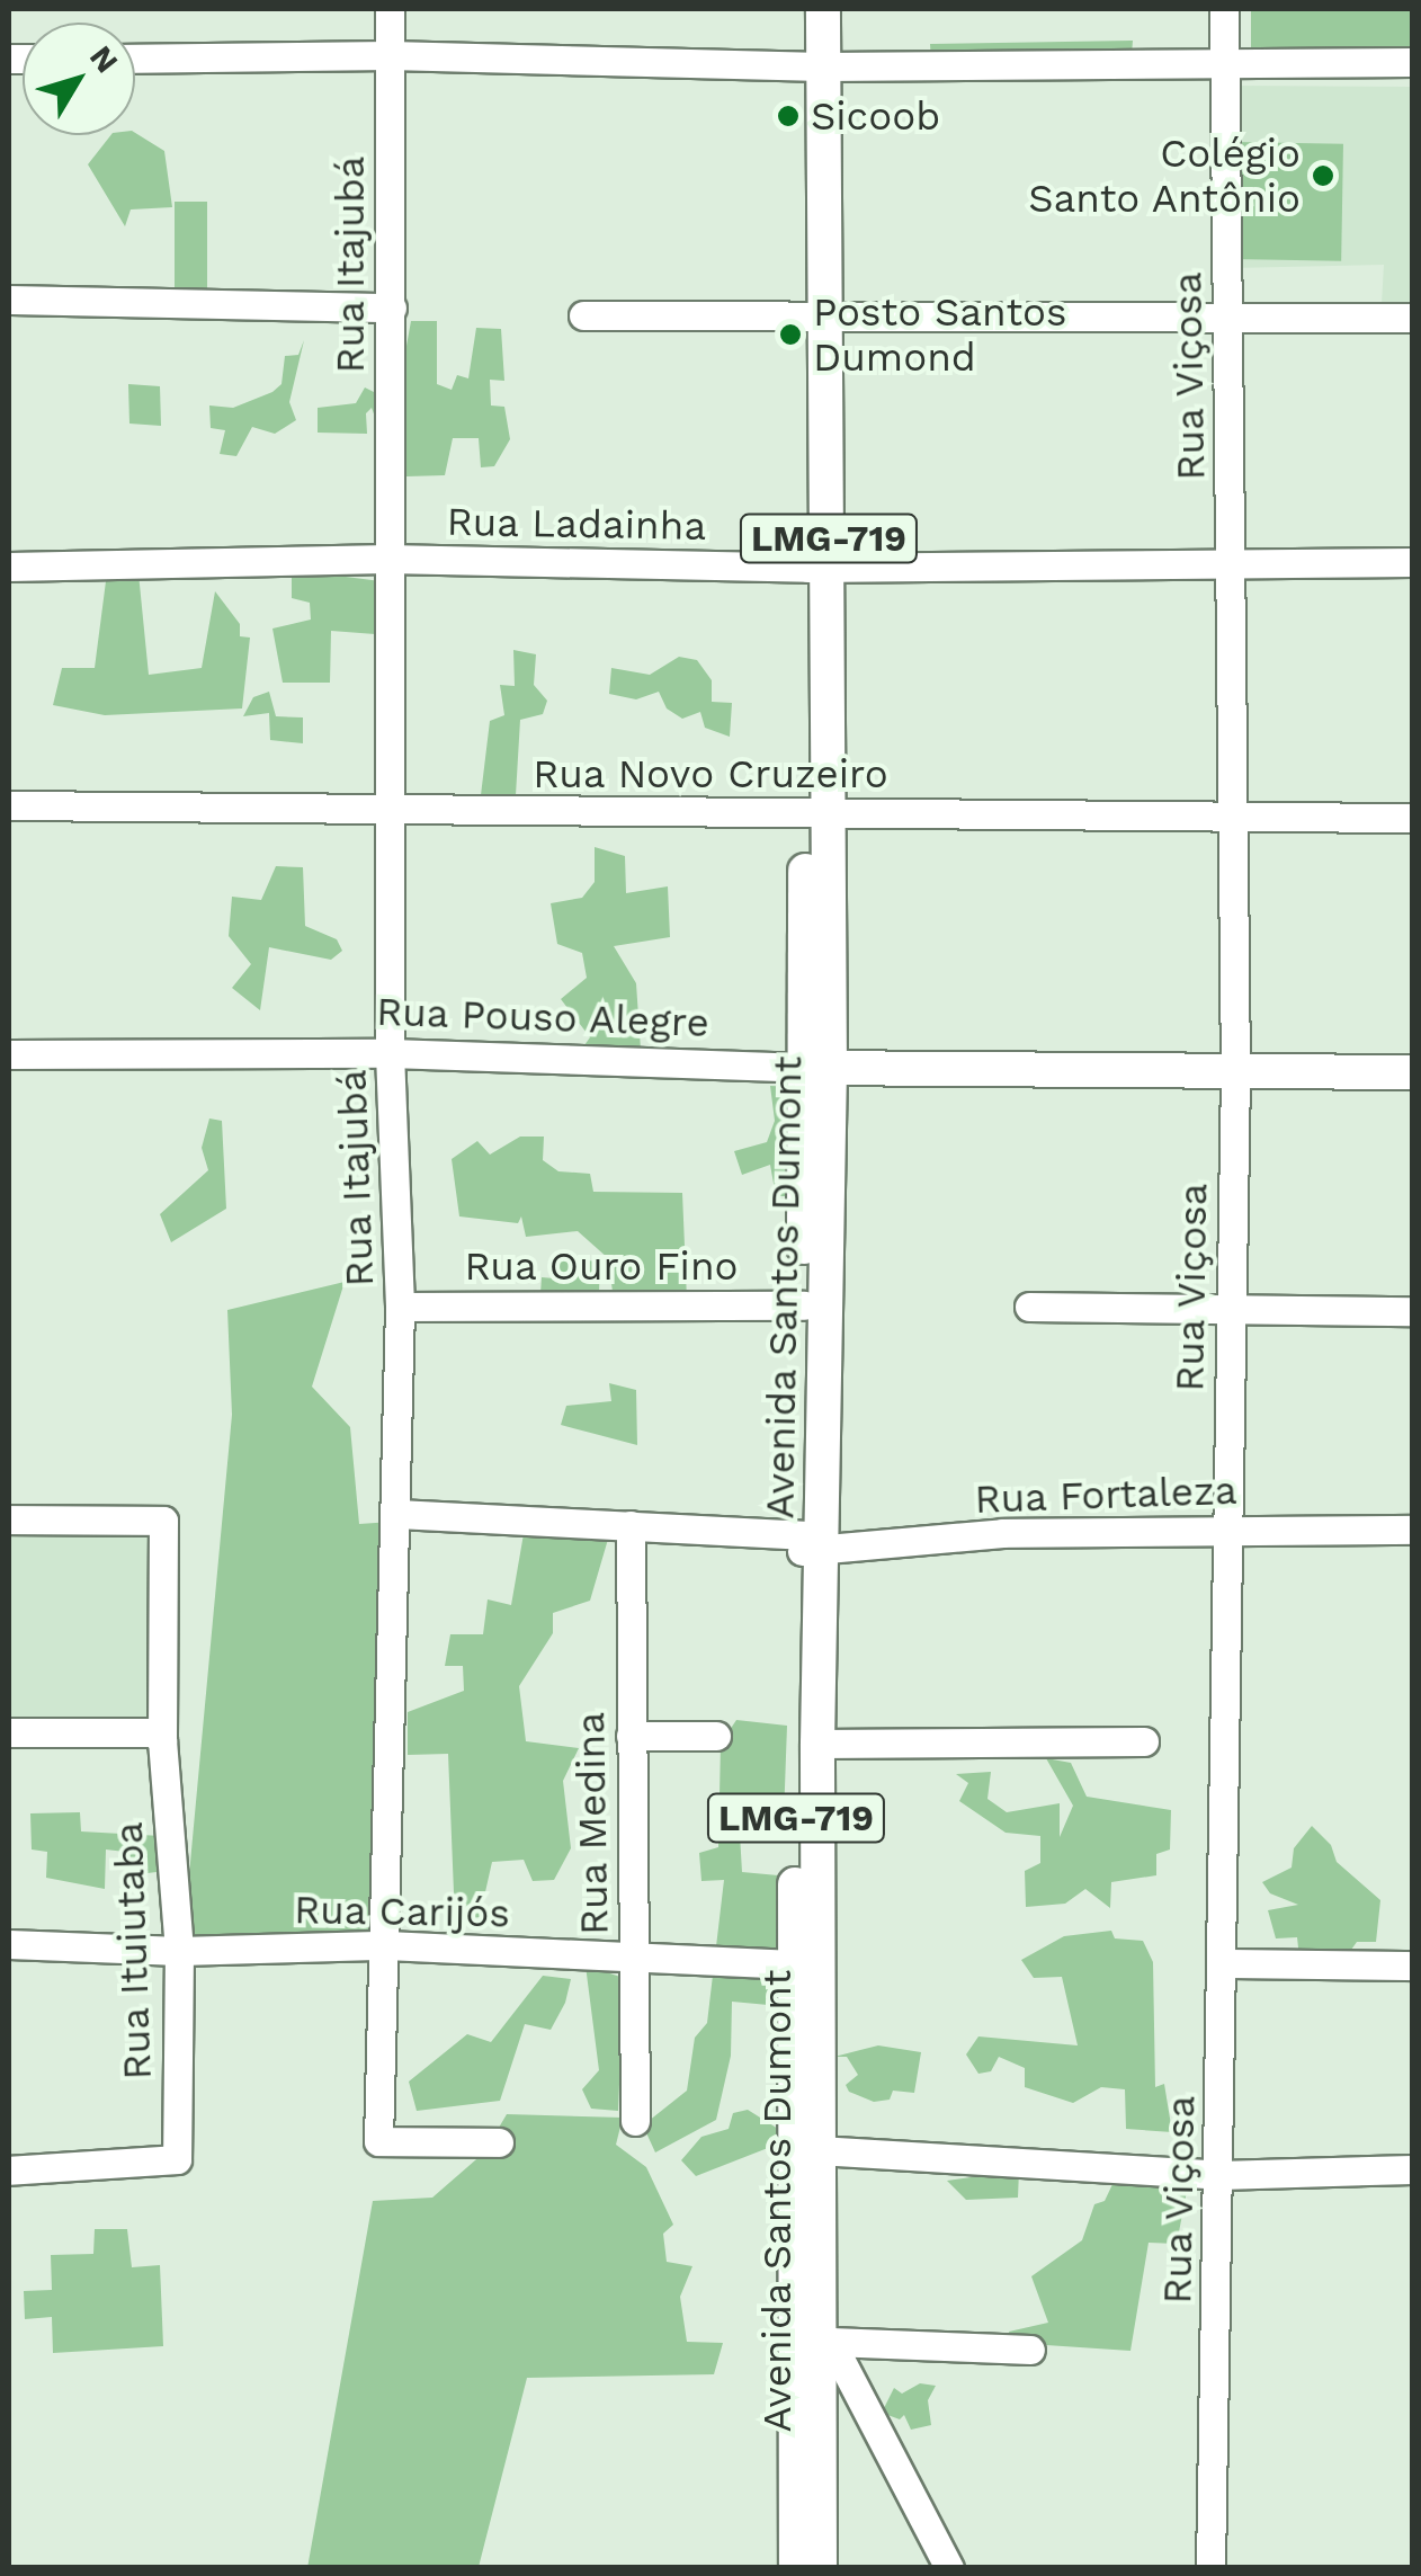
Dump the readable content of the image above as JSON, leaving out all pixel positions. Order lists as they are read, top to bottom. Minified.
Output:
{"streets":{"main road":["LMG-719","Rua Pouso Alegre","Avenida Santos Dumont"],"street":["Rua Itajubá","Rua Viçosa","Rua Ladainha","Rua Novo Cruzeiro","Rua Ouro Fino","Rua Fortaleza","Rua Medina","Rua Carijós","Rua Ituiutaba"]},"crossings":[["Rua Itajubá","Rua Ladainha"],["Rua Itajubá","Rua Novo Cruzeiro"],["Rua Itajubá","Rua Pouso Alegre"],["Rua Itajubá","Rua Ouro Fino"],["Rua Itajubá","Rua Fortaleza"],["Rua Itajubá","Rua Carijós"],["Rua Viçosa","Rua Ladainha"],["Rua Viçosa","Rua Novo Cruzeiro"],["Rua Viçosa","Rua Pouso Alegre"],["Rua Viçosa","Rua Fortaleza"],["Rua Ladainha","Avenida Santos Dumont"],["Rua Novo Cruzeiro","Avenida Santos Dumont"],["Rua Pouso Alegre","Avenida Santos Dumont"],["Rua Ouro Fino","Avenida Santos Dumont"],["Avenida Santos Dumont","Rua Fortaleza"],["Avenida Santos Dumont","Rua Carijós"],["Rua Fortaleza","Rua Medina"],["Rua Medina","Rua Carijós"],["Rua Carijós","Rua Ituiutaba"]],"places":["Sicoob","Colégio Santo Antônio","Posto Santos Dumond"],"north":"top right"}
